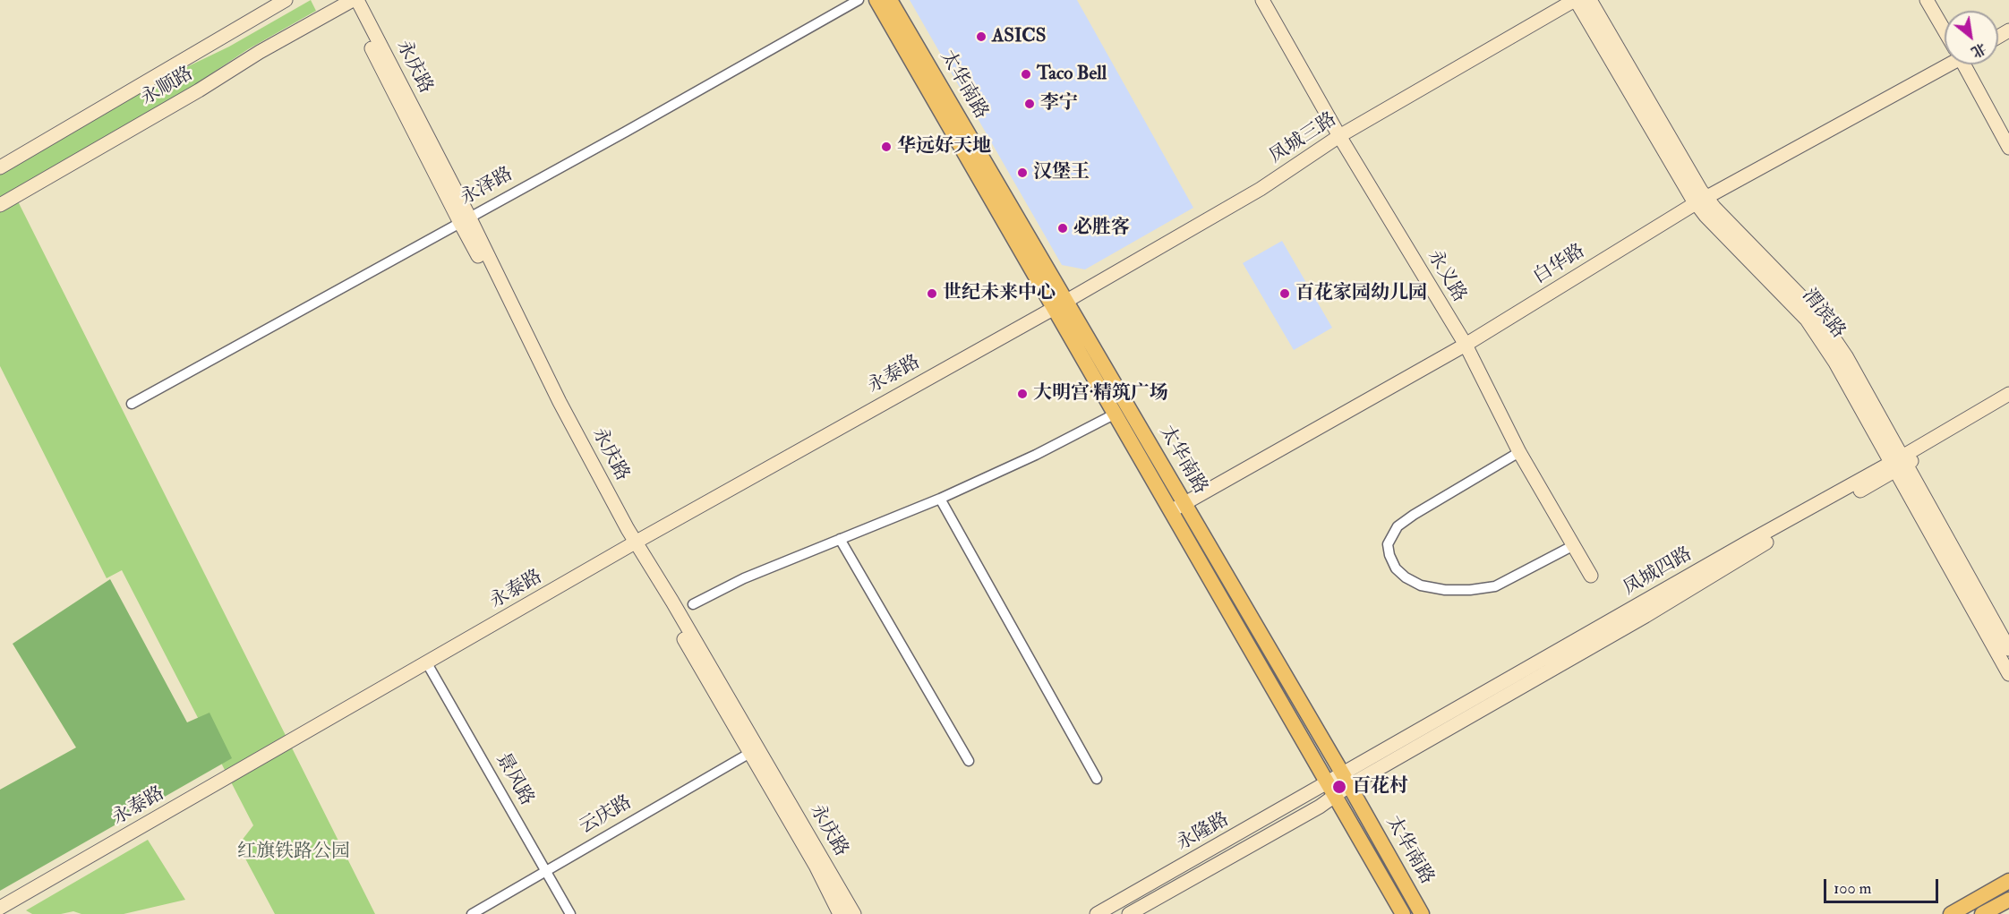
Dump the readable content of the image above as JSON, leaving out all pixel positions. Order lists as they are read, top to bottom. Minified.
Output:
{"streets":{"main road":["太华南路"],"street":["永庆路","永顺路","凤城三路","永泽路","白华路","永义路","渭滨路","永泰路","凤城四路","景风路","云庆路","永隆路"]},"crossings":[["永庆路","永顺路"],["永庆路","永泽路"],["永庆路","永泰路"],["永庆路","云庆路"],["太华南路","凤城三路"],["太华南路","白华路"],["太华南路","永泰路"],["太华南路","凤城四路"],["太华南路","永隆路"],["凤城三路","永义路"],["凤城三路","渭滨路"],["凤城三路","永泰路"],["白华路","永义路"],["白华路","渭滨路"],["渭滨路","凤城四路"],["永泰路","景风路"],["凤城四路","永隆路"],["景风路","云庆路"]],"parks":["红旗铁路公园"],"places":["ASICS","Taco Bell","李宁","华远好天地","汉堡王","必胜客","世纪未来中心","百花家园幼儿园","大明宫·精筑广场","百花村"],"scale_bar":"100 m","north":"bottom right"}
